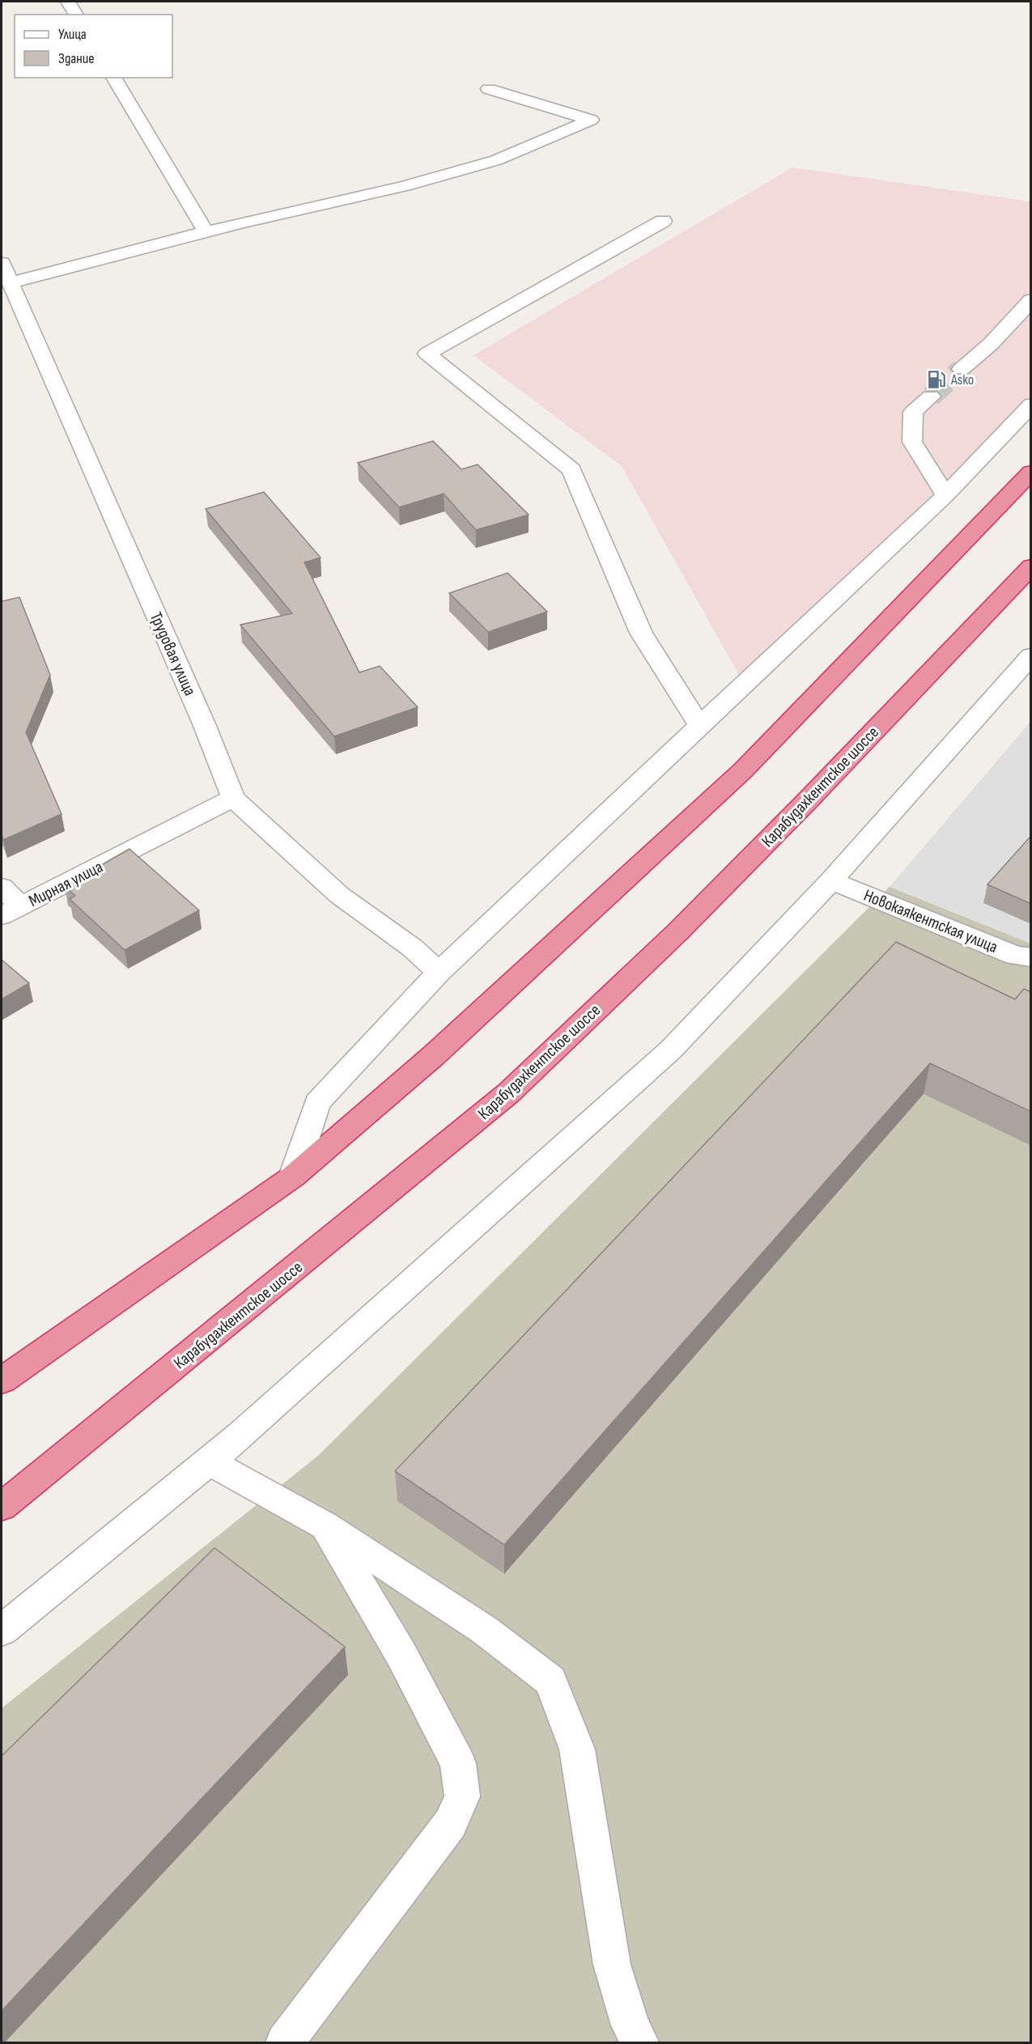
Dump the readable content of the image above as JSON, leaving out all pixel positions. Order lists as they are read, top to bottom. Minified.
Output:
{"streets":{"highway":["Карабудахкентское шоссе"],"street":["Трудовая улица","Мирная улица","Новокаякентская улица"]},"crossings":[["Трудовая улица","Мирная улица"]],"places":{"fuel station":["Asko"]},"legend":["Улица","Здание"]}
